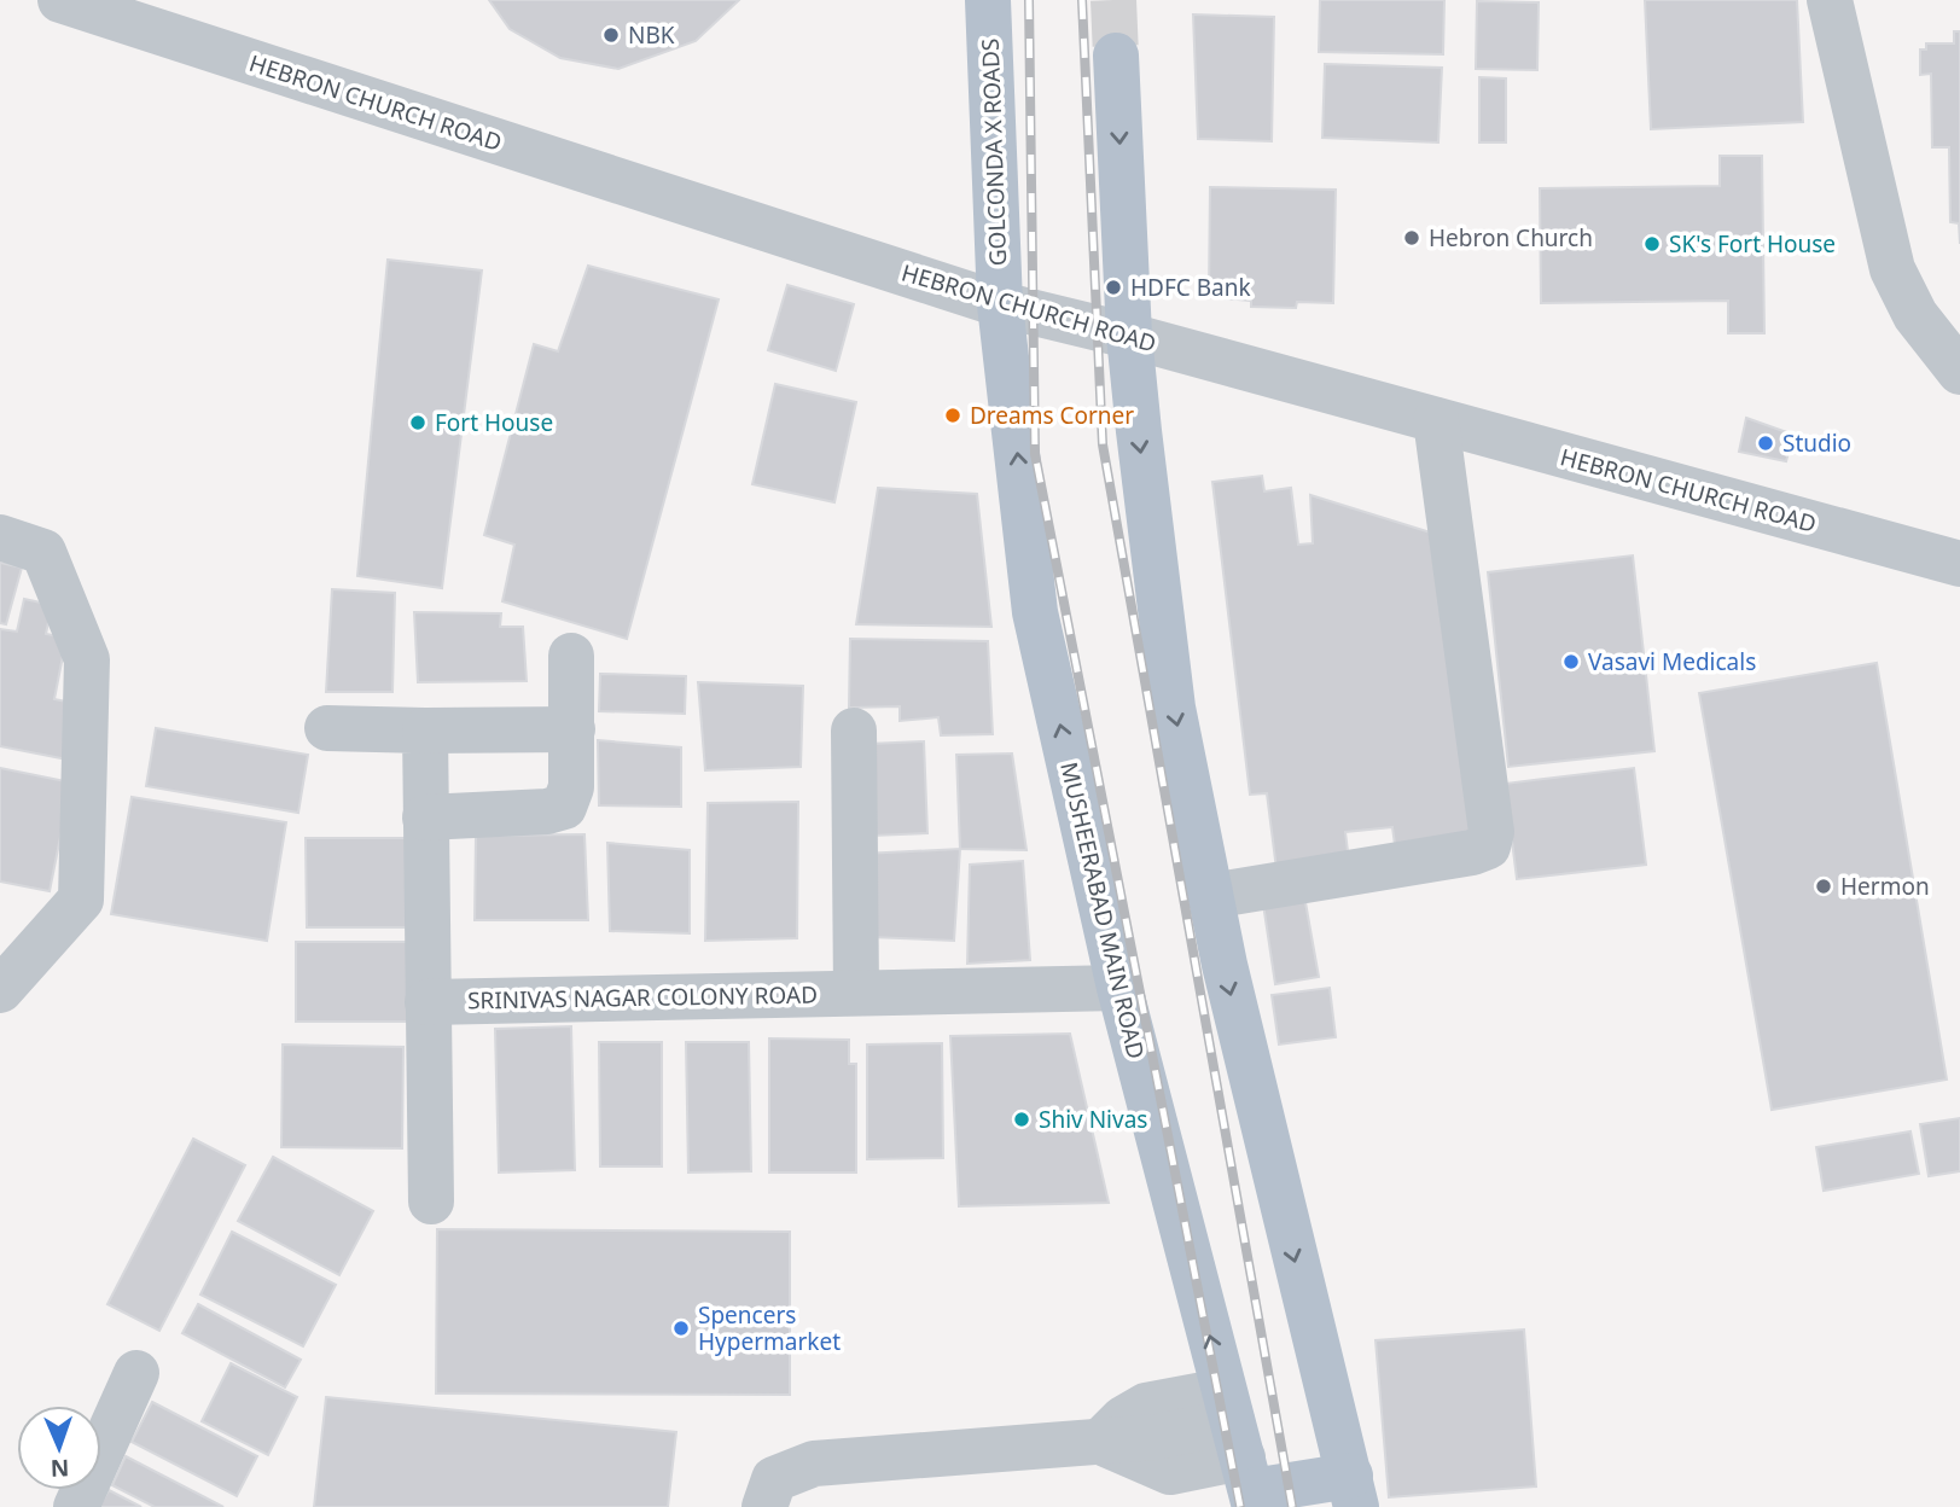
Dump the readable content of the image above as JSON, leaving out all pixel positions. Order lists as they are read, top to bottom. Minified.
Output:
{"streets":{"main road":["GOLCONDA X ROADS","MUSHEERABAD MAIN ROAD"],"street":["HEBRON CHURCH ROAD","SRINIVAS NAGAR COLONY ROAD"]},"crossings":[["HEBRON CHURCH ROAD","GOLCONDA X ROADS"],["HEBRON CHURCH ROAD","MUSHEERABAD MAIN ROAD"],["GOLCONDA X ROADS","MUSHEERABAD MAIN ROAD"],["MUSHEERABAD MAIN ROAD","SRINIVAS NAGAR COLONY ROAD"]],"places":["NBK","Hebron Church","SK's Fort House","HDFC Bank","Dreams Corner","Fort House","Studio","Vasavi Medicals","Hermon","Shiv Nivas","Spencers Hypermarket"],"north":"bottom"}
